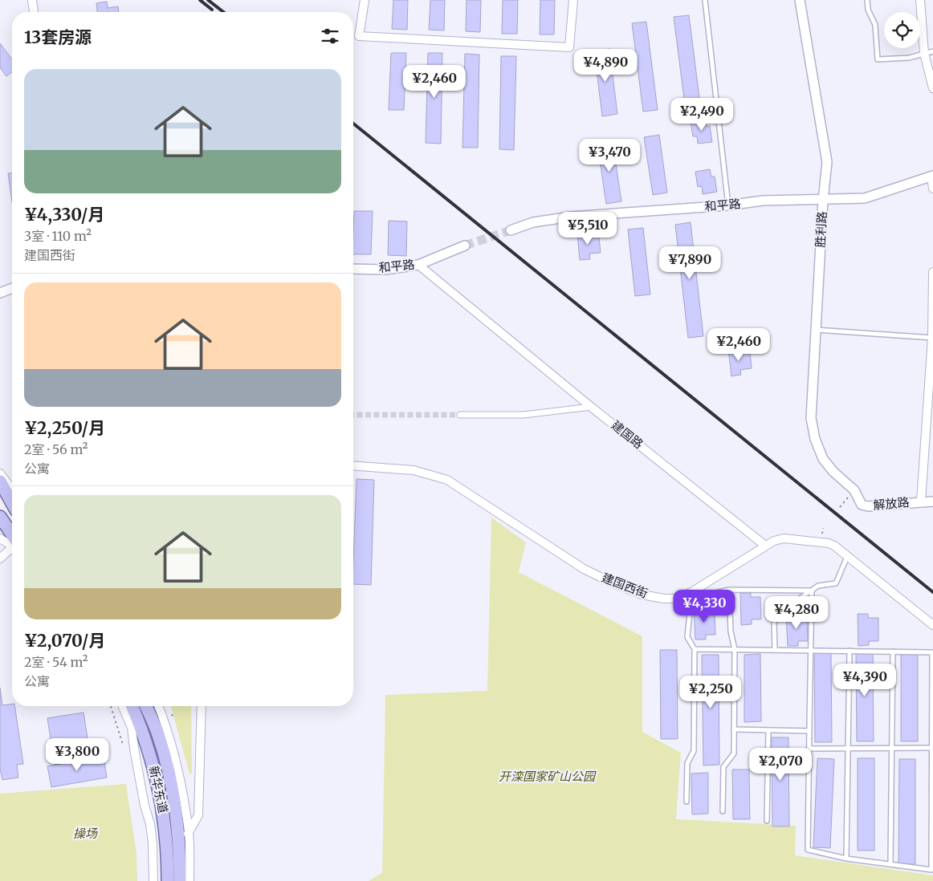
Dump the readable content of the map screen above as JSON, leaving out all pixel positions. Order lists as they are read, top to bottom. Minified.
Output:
{"streets":{"main road":["新华东道"],"street":["和平路","胜利路","建国路","解放路","建国西街"]},"crossings":[["和平路","胜利路"],["和平路","建国路"],["胜利路","解放路"],["建国路","建国西街"]],"parks":["开滦国家矿山公园","操场"],"page":{"heading":"13套房源","price":["¥4,890","¥2,460","¥2,490","¥3,470","¥5,510","¥7,890","¥2,460","¥4,330","¥4,280","¥4,390","¥2,250","¥3,800","¥2,070"],"list":[{"name":"¥4,330/月","note":"3室 · 110 m² · 建国西街"},{"name":"¥2,250/月","note":"2室 · 56 m² · 公寓"},{"name":"¥2,070/月","note":"2室 · 54 m² · 公寓"}]}}
